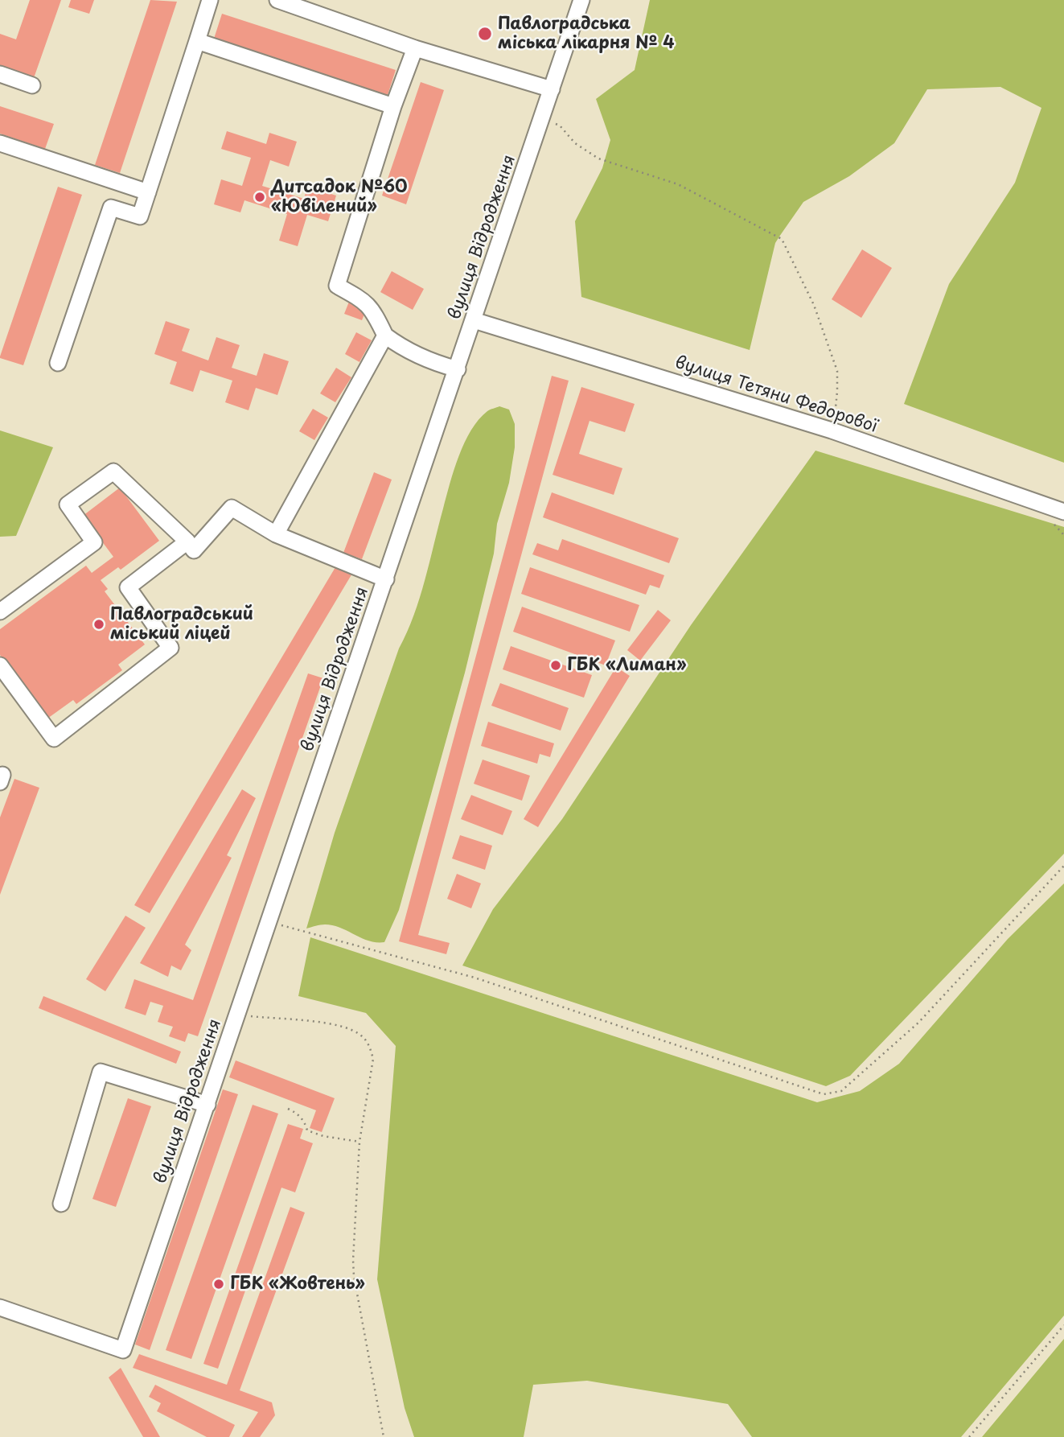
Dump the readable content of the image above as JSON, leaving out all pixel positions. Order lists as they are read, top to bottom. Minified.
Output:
{"streets":{"street":["вулиця Відродження","вулиця Тетяни Федорової"]},"crossings":[["вулиця Відродження","вулиця Тетяни Федорової"]],"places":["Павлоградська міська лікарня № 4","Дитсадок №60 «Ювілений»","Павлоградський міський ліцей","ГБК «Лиман»","ГБК «Жовтень»"]}
